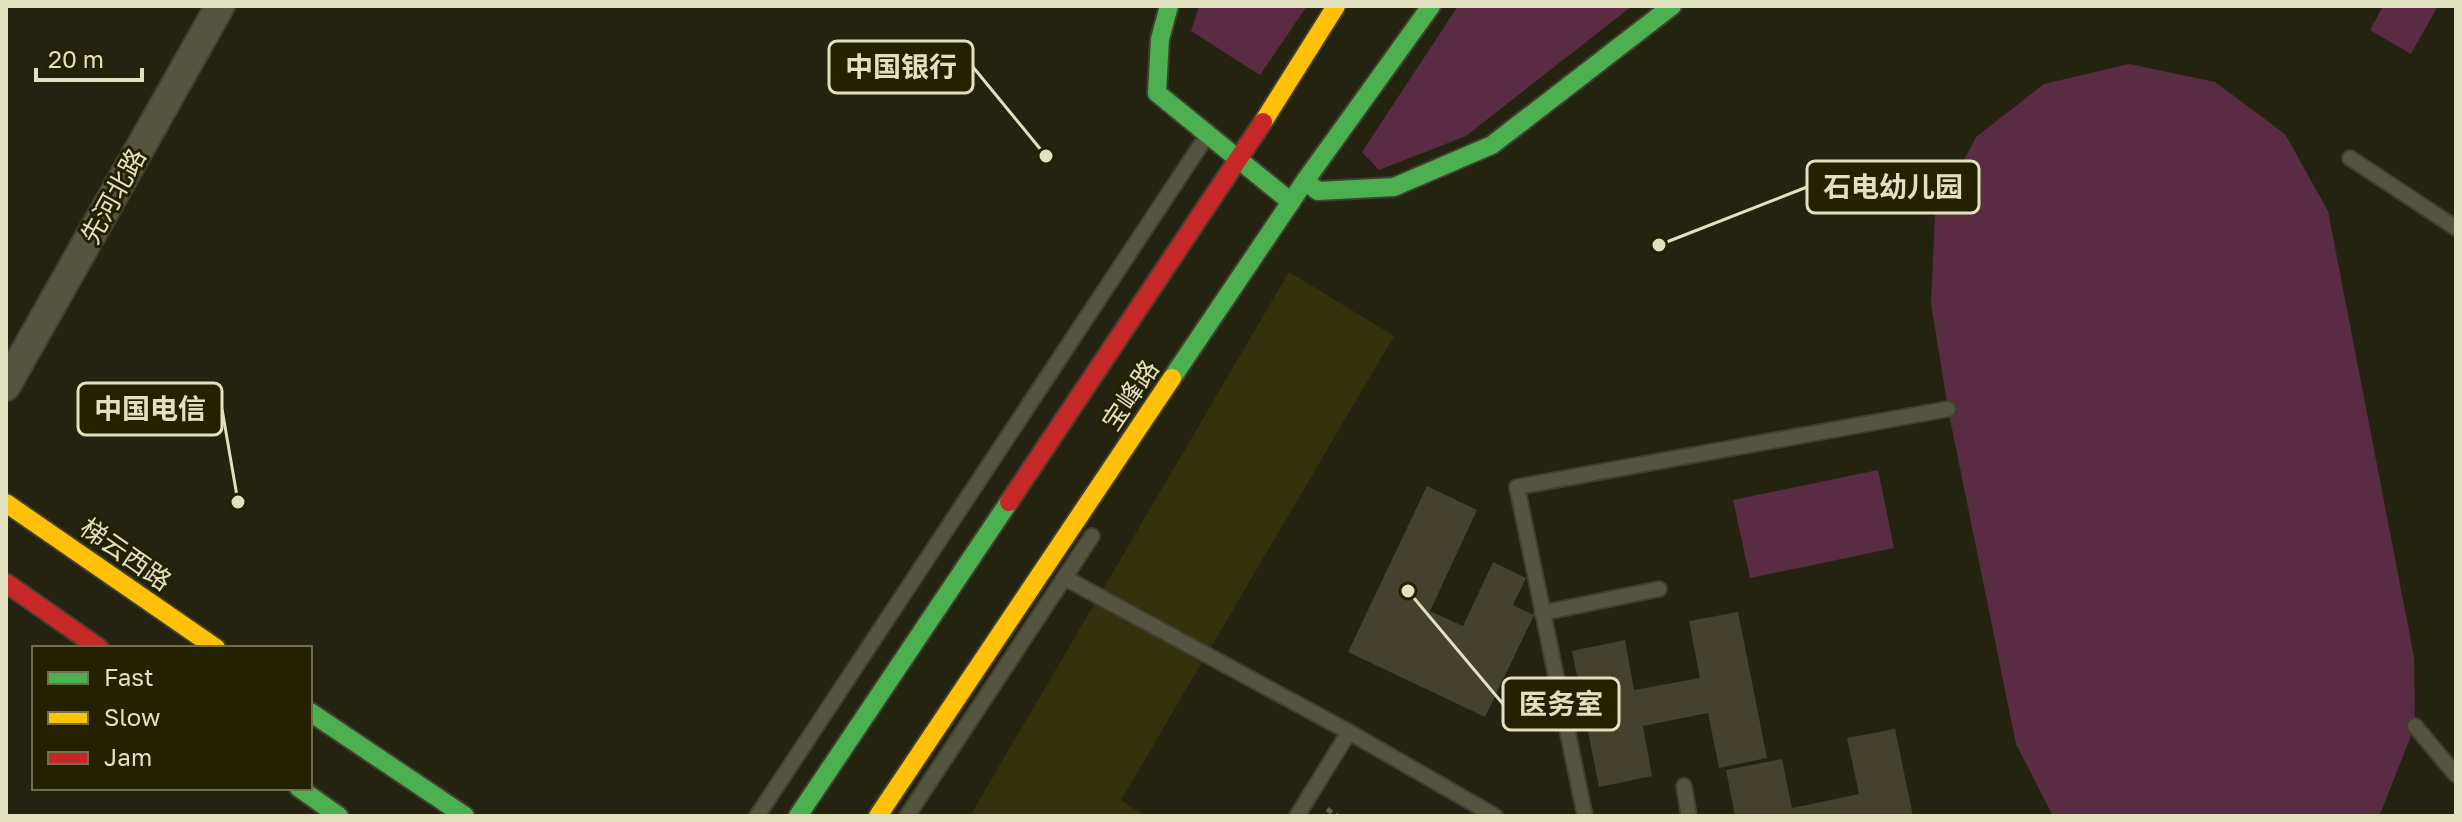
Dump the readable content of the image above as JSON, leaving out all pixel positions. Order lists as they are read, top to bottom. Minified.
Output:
{"streets":{"main road":["宝峰路","梯云西路"],"street":["先河北路"]},"places":["中国银行","石电幼儿园","中国电信","医务室"],"legend":["Fast","Slow","Jam"],"scale_bar":"20 m"}
